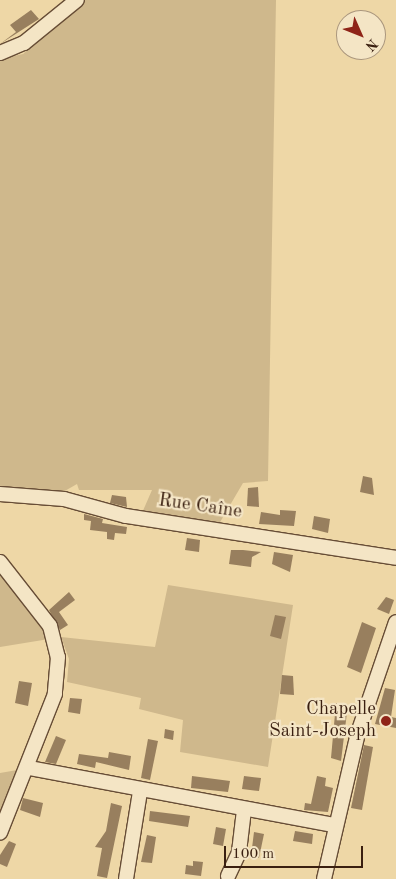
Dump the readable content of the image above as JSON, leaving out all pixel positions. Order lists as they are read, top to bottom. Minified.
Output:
{"streets":{"street":["Rue Caîne"]},"places":["Chapelle Saint-Joseph"],"scale_bar":"100 m","north":"bottom right"}
